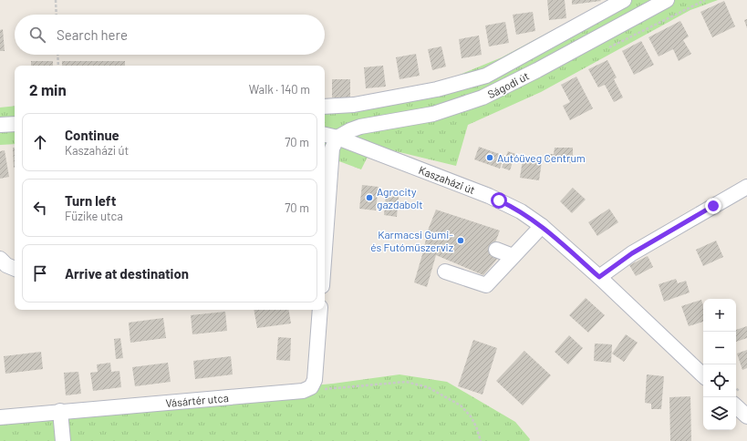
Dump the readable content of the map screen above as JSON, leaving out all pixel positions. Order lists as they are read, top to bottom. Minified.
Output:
{"streets":{"street":["Ságodi út","Kaszaházi út","Vásártér utca"]},"crossings":[["Ságodi út","Kaszaházi út"]],"places":["Autóüveg Centrum","Agrocity gazdabolt","Karmacsi Gumi- és Futóműszerviz"],"page":{"search":"Search here","heading":["2 min","Walk · 140 m"],"list":[["Continue","Kaszaházi út","70 m"],["Turn left","Füzike utca","70 m"],"Arrive at destination"],"map_buttons":["+","−"]}}
